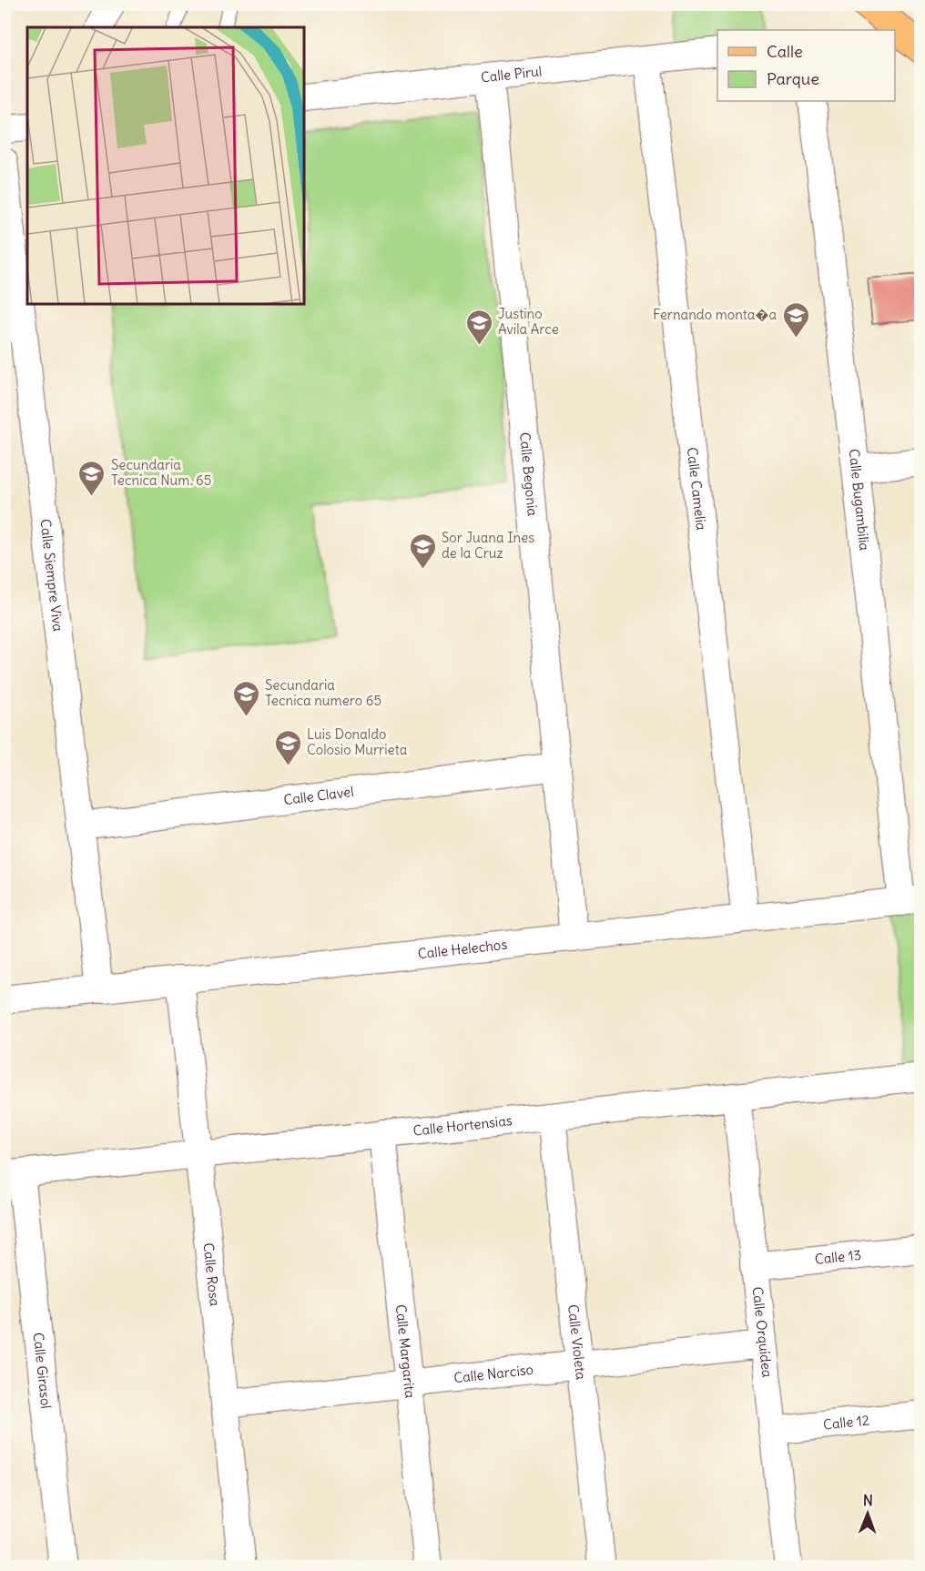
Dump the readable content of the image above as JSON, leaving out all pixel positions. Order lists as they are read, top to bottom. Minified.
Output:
{"streets":{"street":["Calle Pirul","Calle Begonia","Calle Camelia","Calle Bugambilia","Calle Siempre Viva","Calle Clavel","Calle Helechos","Calle Hortensias","Calle 13","Calle Rosa","Calle Orquídea","Calle Violeta","Calle Margarita","Calle Girasol","Calle Narciso","Calle 12"]},"crossings":[["Calle Pirul","Calle Begonia"],["Calle Pirul","Calle Camelia"],["Calle Begonia","Calle Clavel"],["Calle Begonia","Calle Helechos"],["Calle Camelia","Calle Helechos"],["Calle Bugambilia","Calle Helechos"],["Calle Siempre Viva","Calle Clavel"],["Calle Siempre Viva","Calle Helechos"],["Calle Helechos","Calle Rosa"],["Calle Hortensias","Calle Rosa"],["Calle Hortensias","Calle Orquídea"],["Calle Hortensias","Calle Violeta"],["Calle Hortensias","Calle Margarita"],["Calle Hortensias","Calle Girasol"],["Calle 13","Calle Orquídea"],["Calle Rosa","Calle Narciso"],["Calle Orquídea","Calle Narciso"],["Calle Orquídea","Calle 12"],["Calle Violeta","Calle Narciso"],["Calle Margarita","Calle Narciso"]],"places":{"school or university":["Fernando monta�a","Justino Avila Arce","Secundaria Tecnica Num. 65","Sor Juana Ines de la Cruz","Secundaria Tecnica numero 65","Luis Donaldo Colosio Murrieta"]},"legend":["Calle","Parque"],"north":"top"}
